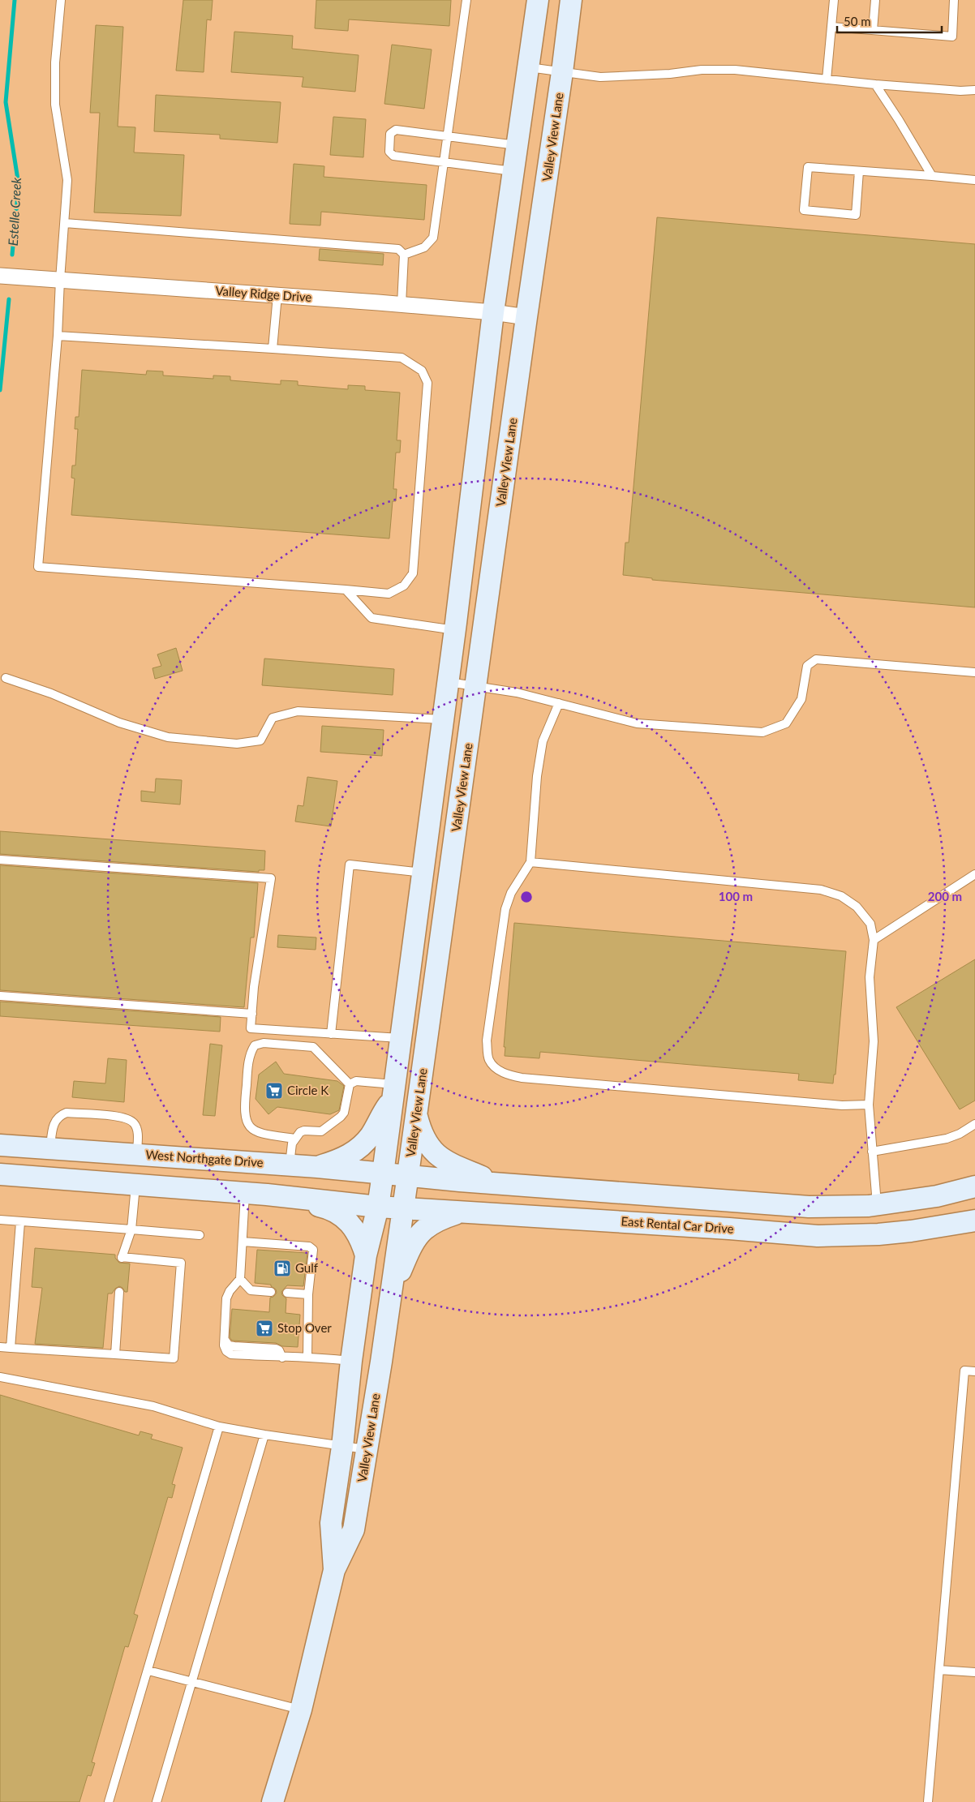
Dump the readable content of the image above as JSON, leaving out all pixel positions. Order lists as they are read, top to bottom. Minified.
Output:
{"streets":{"main road":["Valley View Lane","West Northgate Drive","East Rental Car Drive"],"street":["Valley Ridge Drive"]},"crossings":[["Valley View Lane","Valley Ridge Drive"],["Valley View Lane","West Northgate Drive"],["Valley View Lane","East Rental Car Drive"]],"water":["Estelle Creek"],"places":{"supermarket":["Circle K","Stop Over"],"fuel station":["Gulf"]},"scale_bar":"50 m","rings":["100 m","200 m"]}
